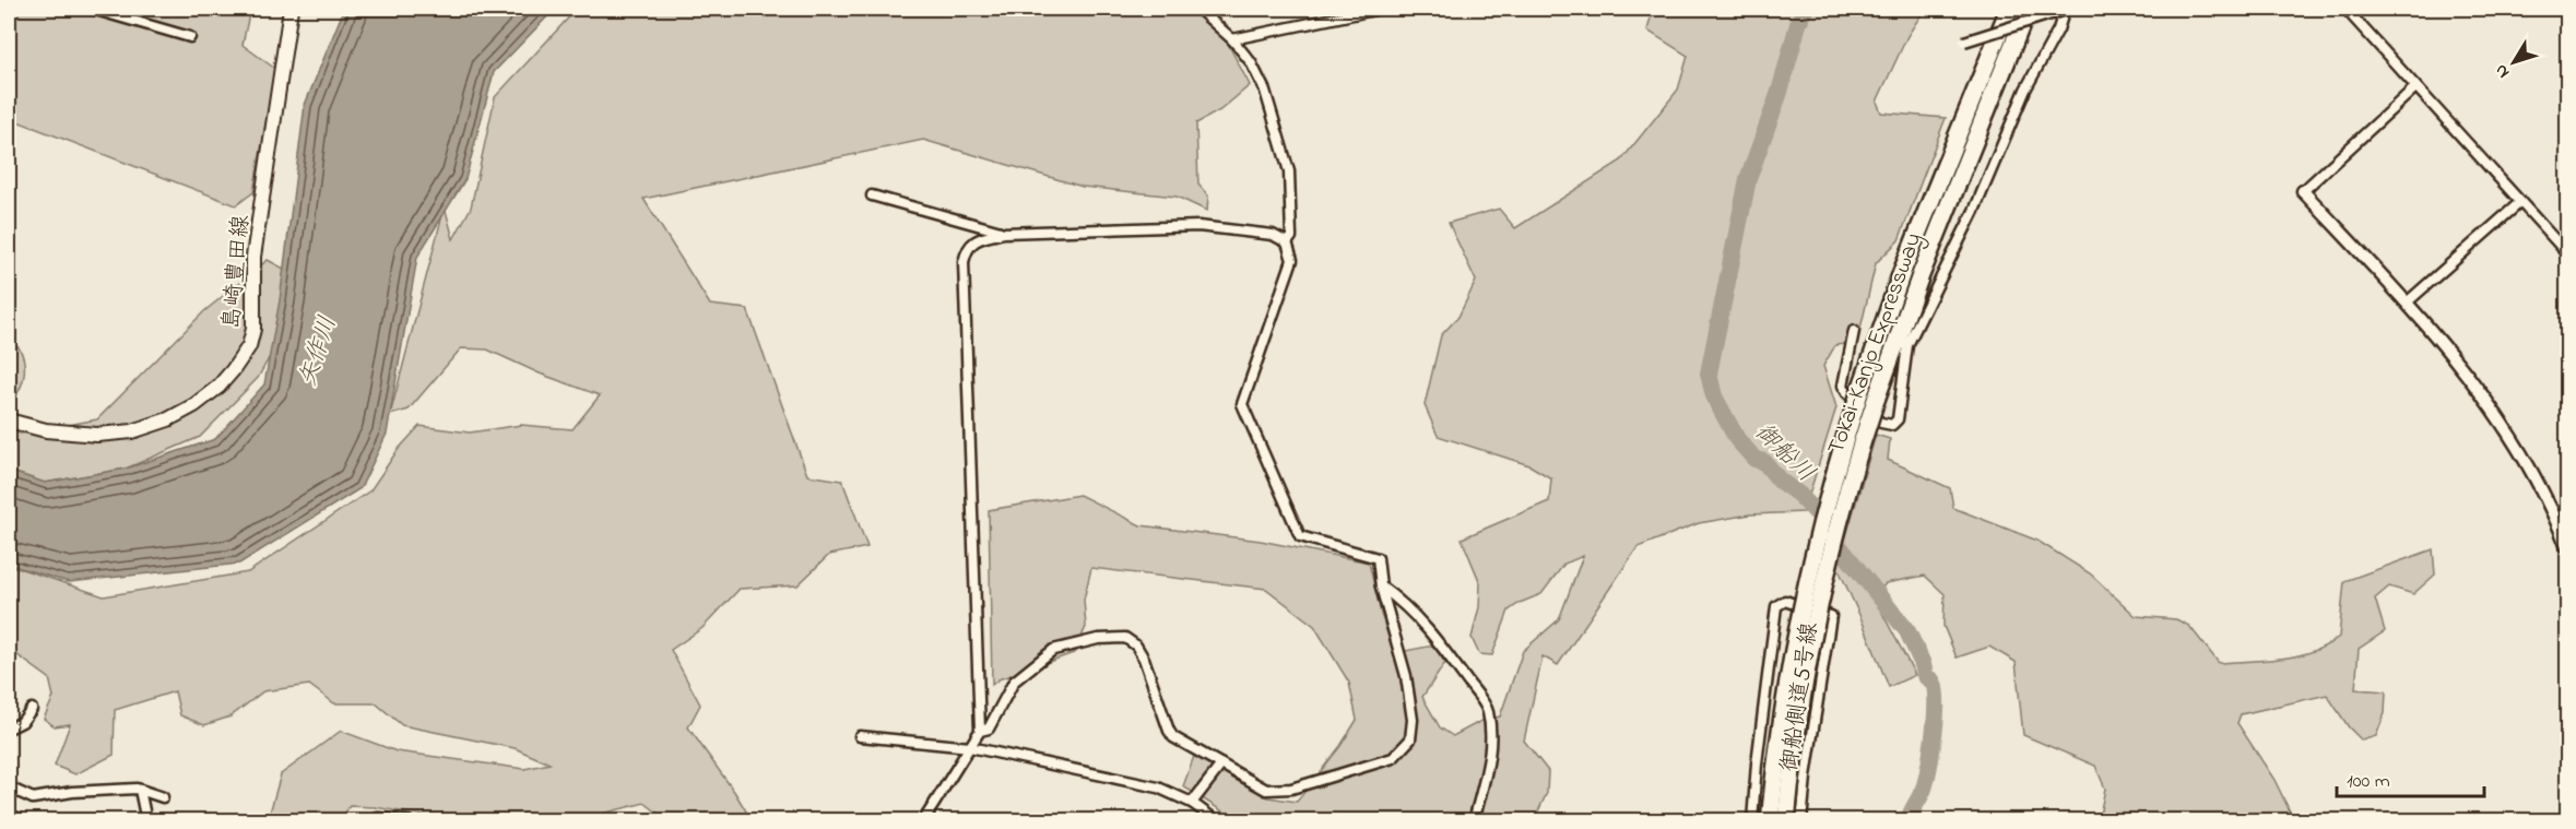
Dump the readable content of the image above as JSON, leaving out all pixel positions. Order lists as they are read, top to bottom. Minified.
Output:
{"streets":{"highway":["Tokai-Kanjo Expressway"],"main road":["島崎豊田線"],"street":["御船側道5号線"]},"water":["矢作川","御船川"],"scale_bar":"100 m","north":"bottom left"}
